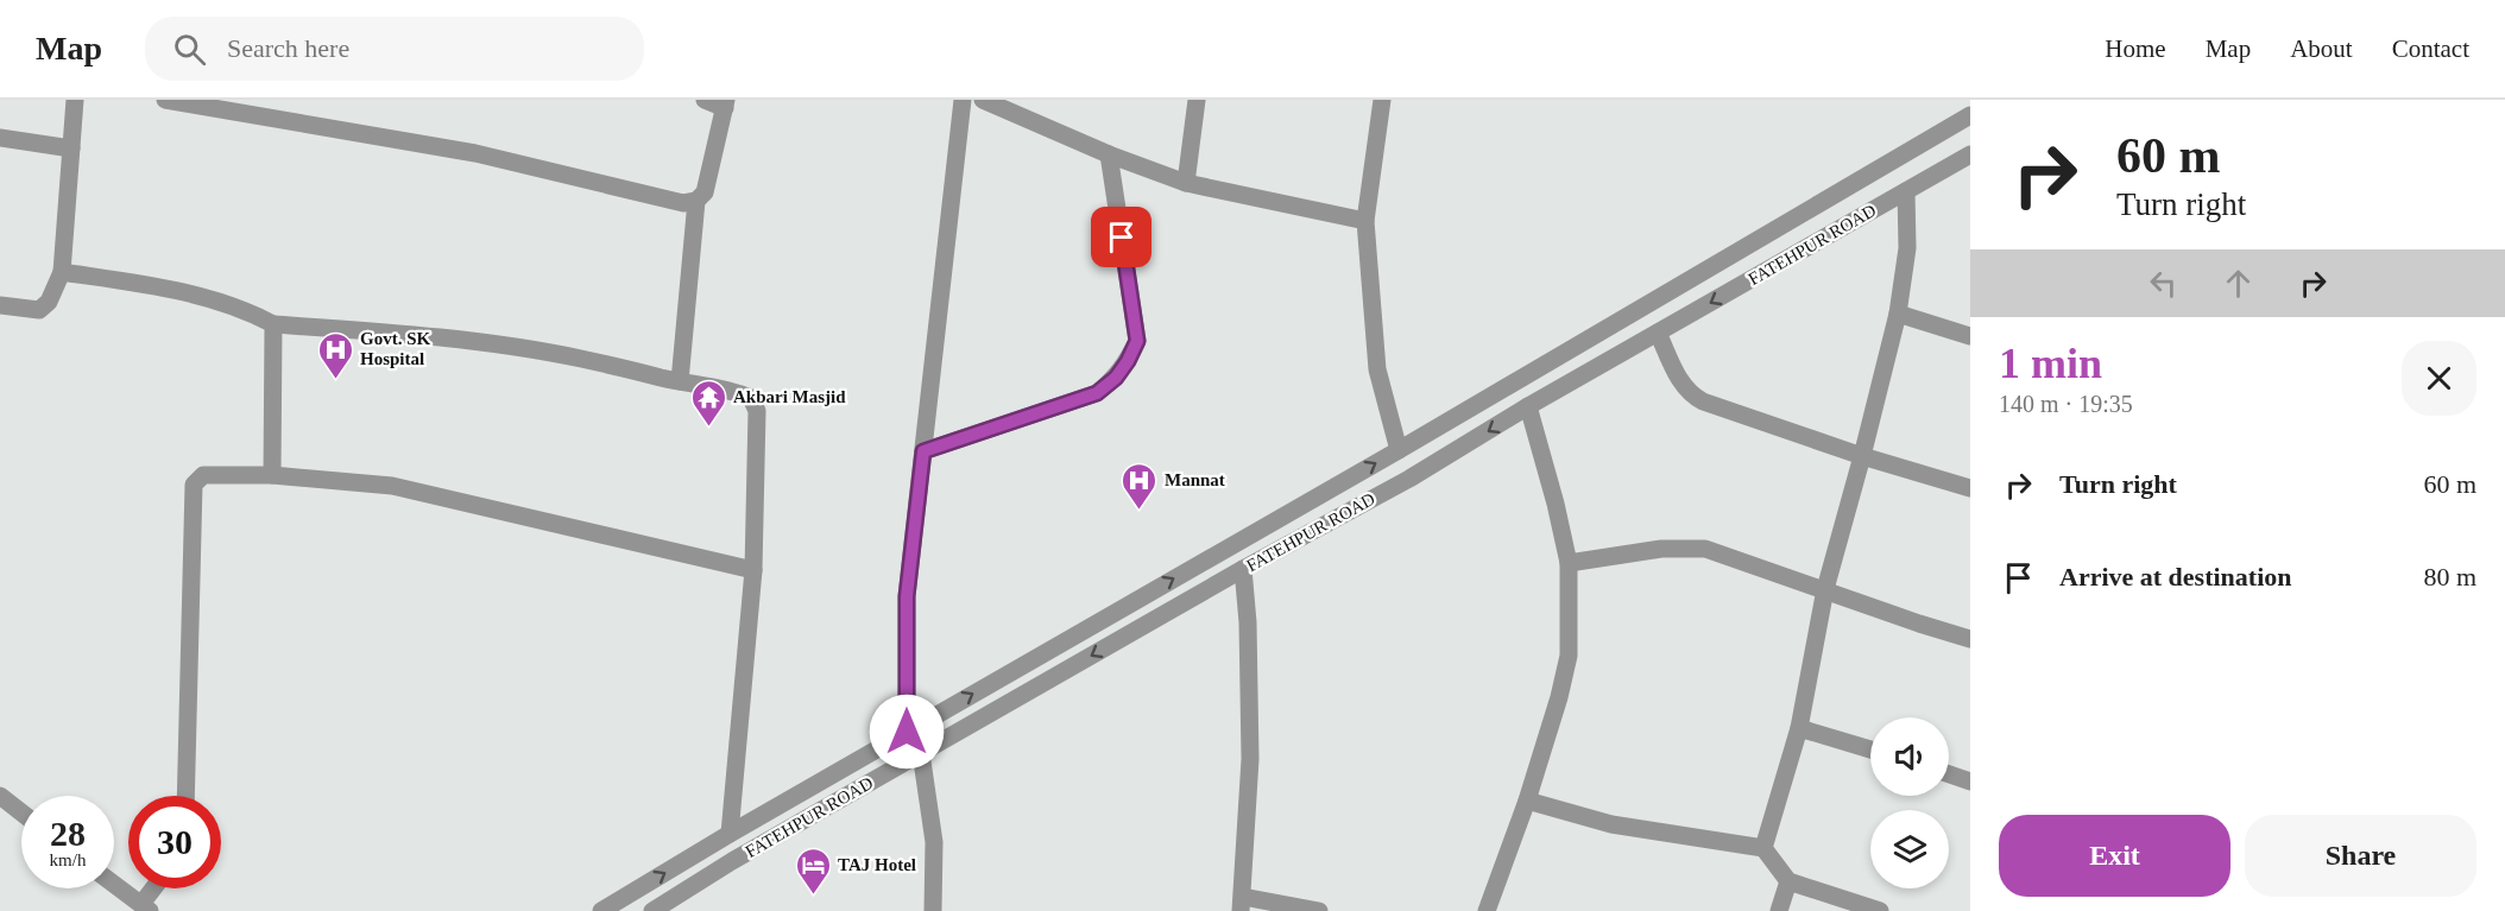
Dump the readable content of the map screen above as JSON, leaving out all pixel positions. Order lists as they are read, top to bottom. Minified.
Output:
{"streets":{"street":["FATEHPUR ROAD"]},"places":{"hospital":["Govt. SK Hospital","Mannat"],"temple":["Akbari Masjid"],"hotel":["TAJ Hotel"]},"page":{"header":"Map","search":"Search here","nav":["Home","Map","About","Contact"],"turn":["60 m","Turn right"],"heading":["1 min","140 m · 19:35"],"list":[{"name":"Turn right","value":"60 m"},{"name":"Arrive at destination","value":"80 m"}],"speed":"28 km/h","limit":"30","buttons":["Exit","Share"]}}
